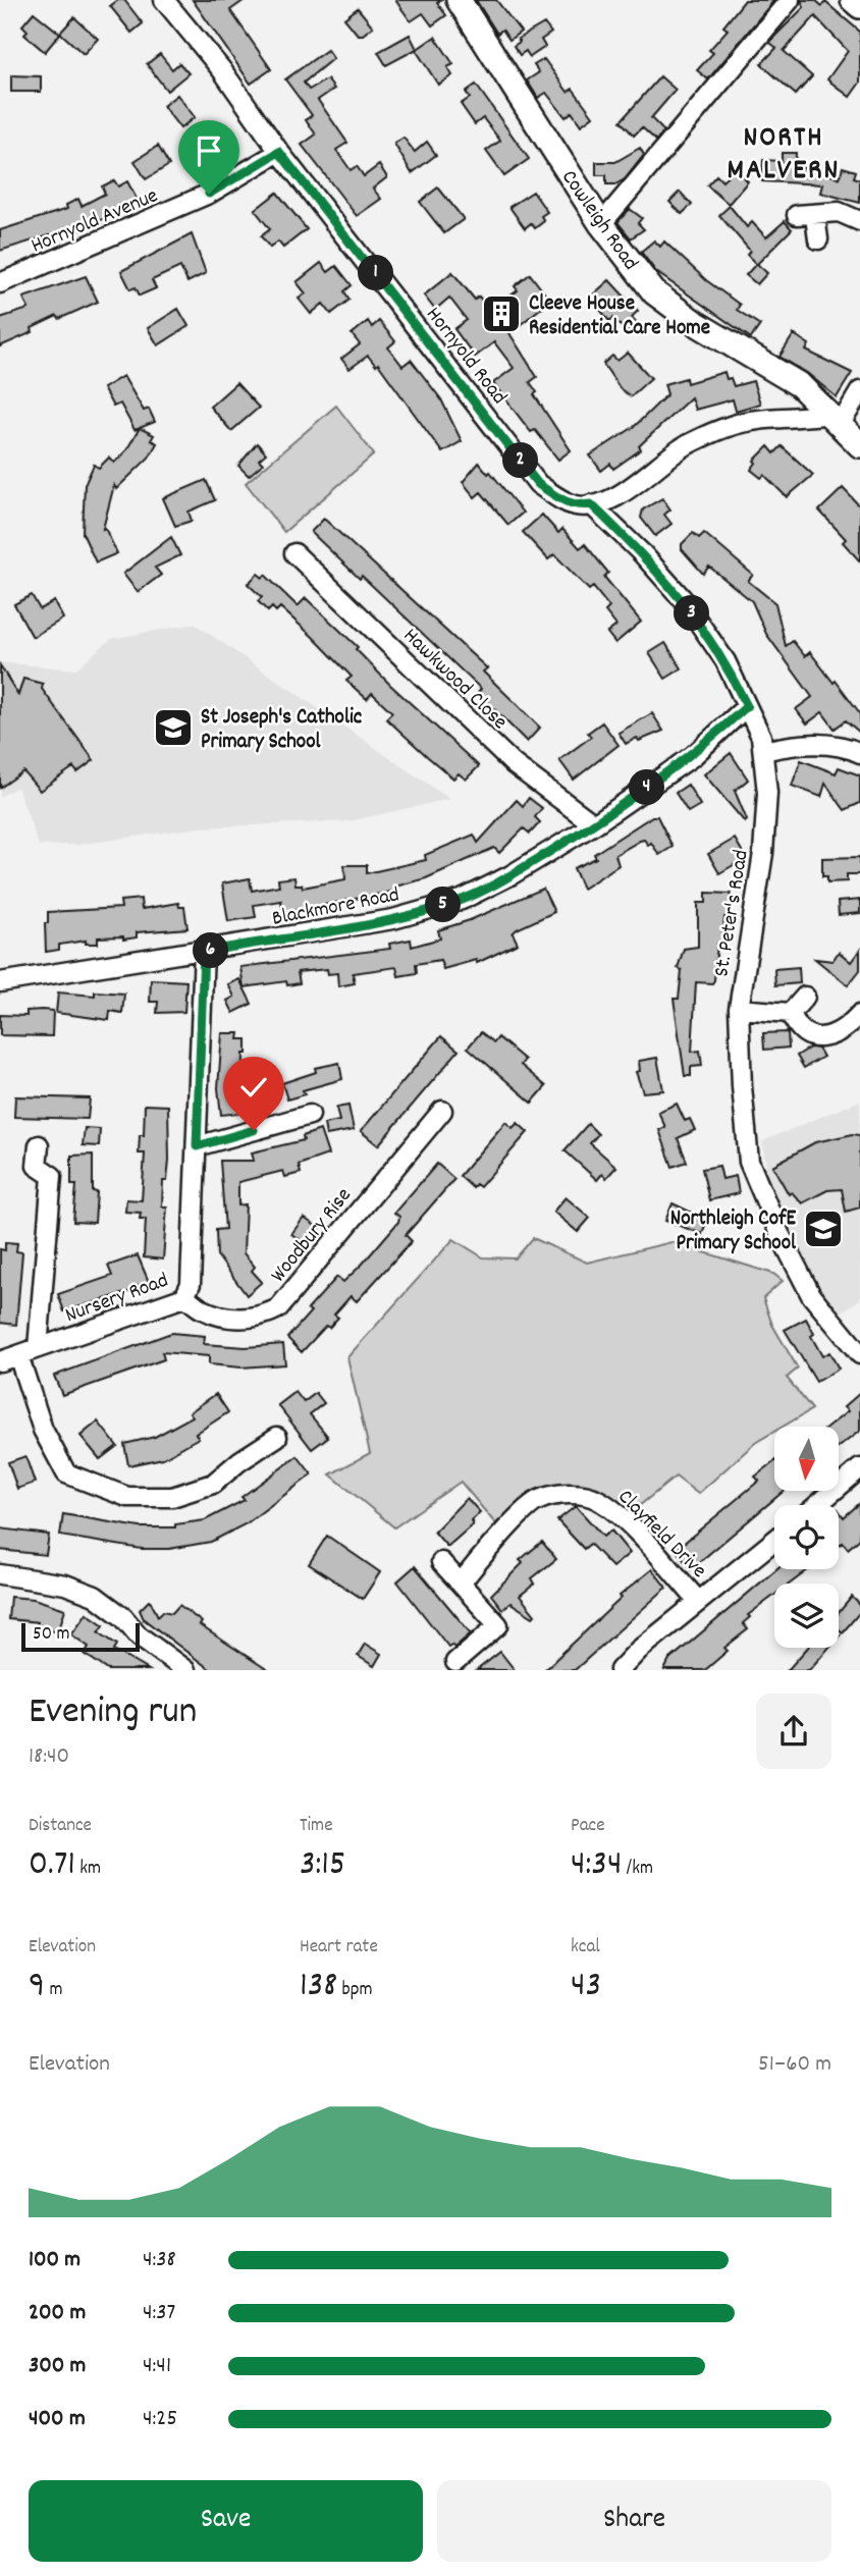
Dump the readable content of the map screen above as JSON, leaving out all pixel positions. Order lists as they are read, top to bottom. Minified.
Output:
{"streets":{"main road":["Cowleigh Road"],"street":["Hornyold Avenue","Hornyold Road","Hawkwood Close","Blackmore Road","St. Peter's Road","Woodbury Rise","Nursery Road","Clayfield Drive"]},"crossings":[["Hornyold Avenue","Hornyold Road"],["Hornyold Road","St. Peter's Road"],["Hawkwood Close","Blackmore Road"],["Blackmore Road","St. Peter's Road"],["Blackmore Road","Nursery Road"],["Woodbury Rise","Nursery Road"]],"districts":["NORTH MALVERN"],"places":{"building":["Cleeve House Residential Care Home"],"school or university":["St Joseph's Catholic Primary School","Northleigh CofE Primary School"]},"scale_bar":"50 m","north":"bottom","page":{"pins":["1","2","3","4","5","6"],"scale":"50 m","heading":["Evening run","18:40"],"stats":[["Distance","0.71 km"],["Time","3:15"],["Pace","4:34 /km"],["Elevation","9 m"],["Heart rate","138 bpm"],["kcal","43"]],"chart":["Elevation","51–60 m"],"list":[{"name":"100 m","note":"4:38"},{"name":"200 m","note":"4:37"},{"name":"300 m","note":"4:41"},{"name":"400 m","note":"4:25"}],"buttons":["Save","Share"]}}
